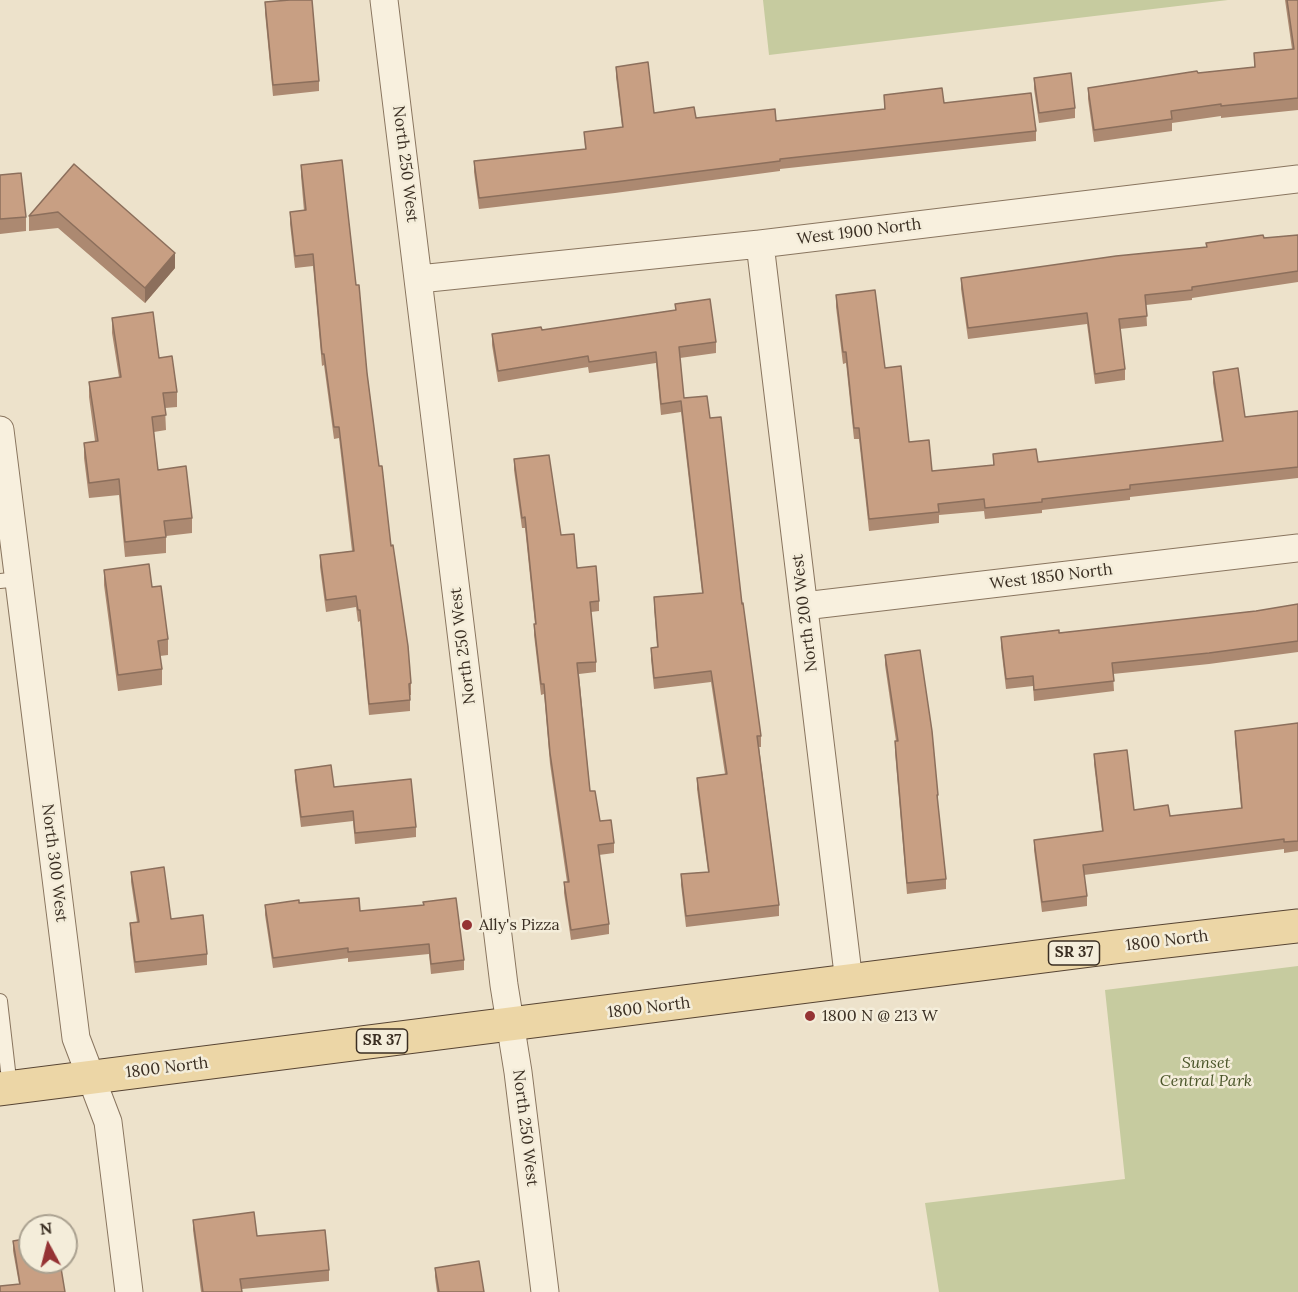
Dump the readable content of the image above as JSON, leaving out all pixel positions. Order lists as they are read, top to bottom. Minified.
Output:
{"streets":{"main road":["1800 North","SR 37"],"street":["North 250 West","West 1900 North","West 1850 North","North 200 West","North 300 West"]},"crossings":[["North 250 West","West 1900 North"],["North 250 West","1800 North"],["West 1900 North","North 200 West"],["West 1850 North","North 200 West"],["North 200 West","1800 North"],["North 300 West","1800 North"]],"parks":["Sunset Central Park"],"places":["Ally's Pizza","1800 N @ 213 W"],"north":"top"}
